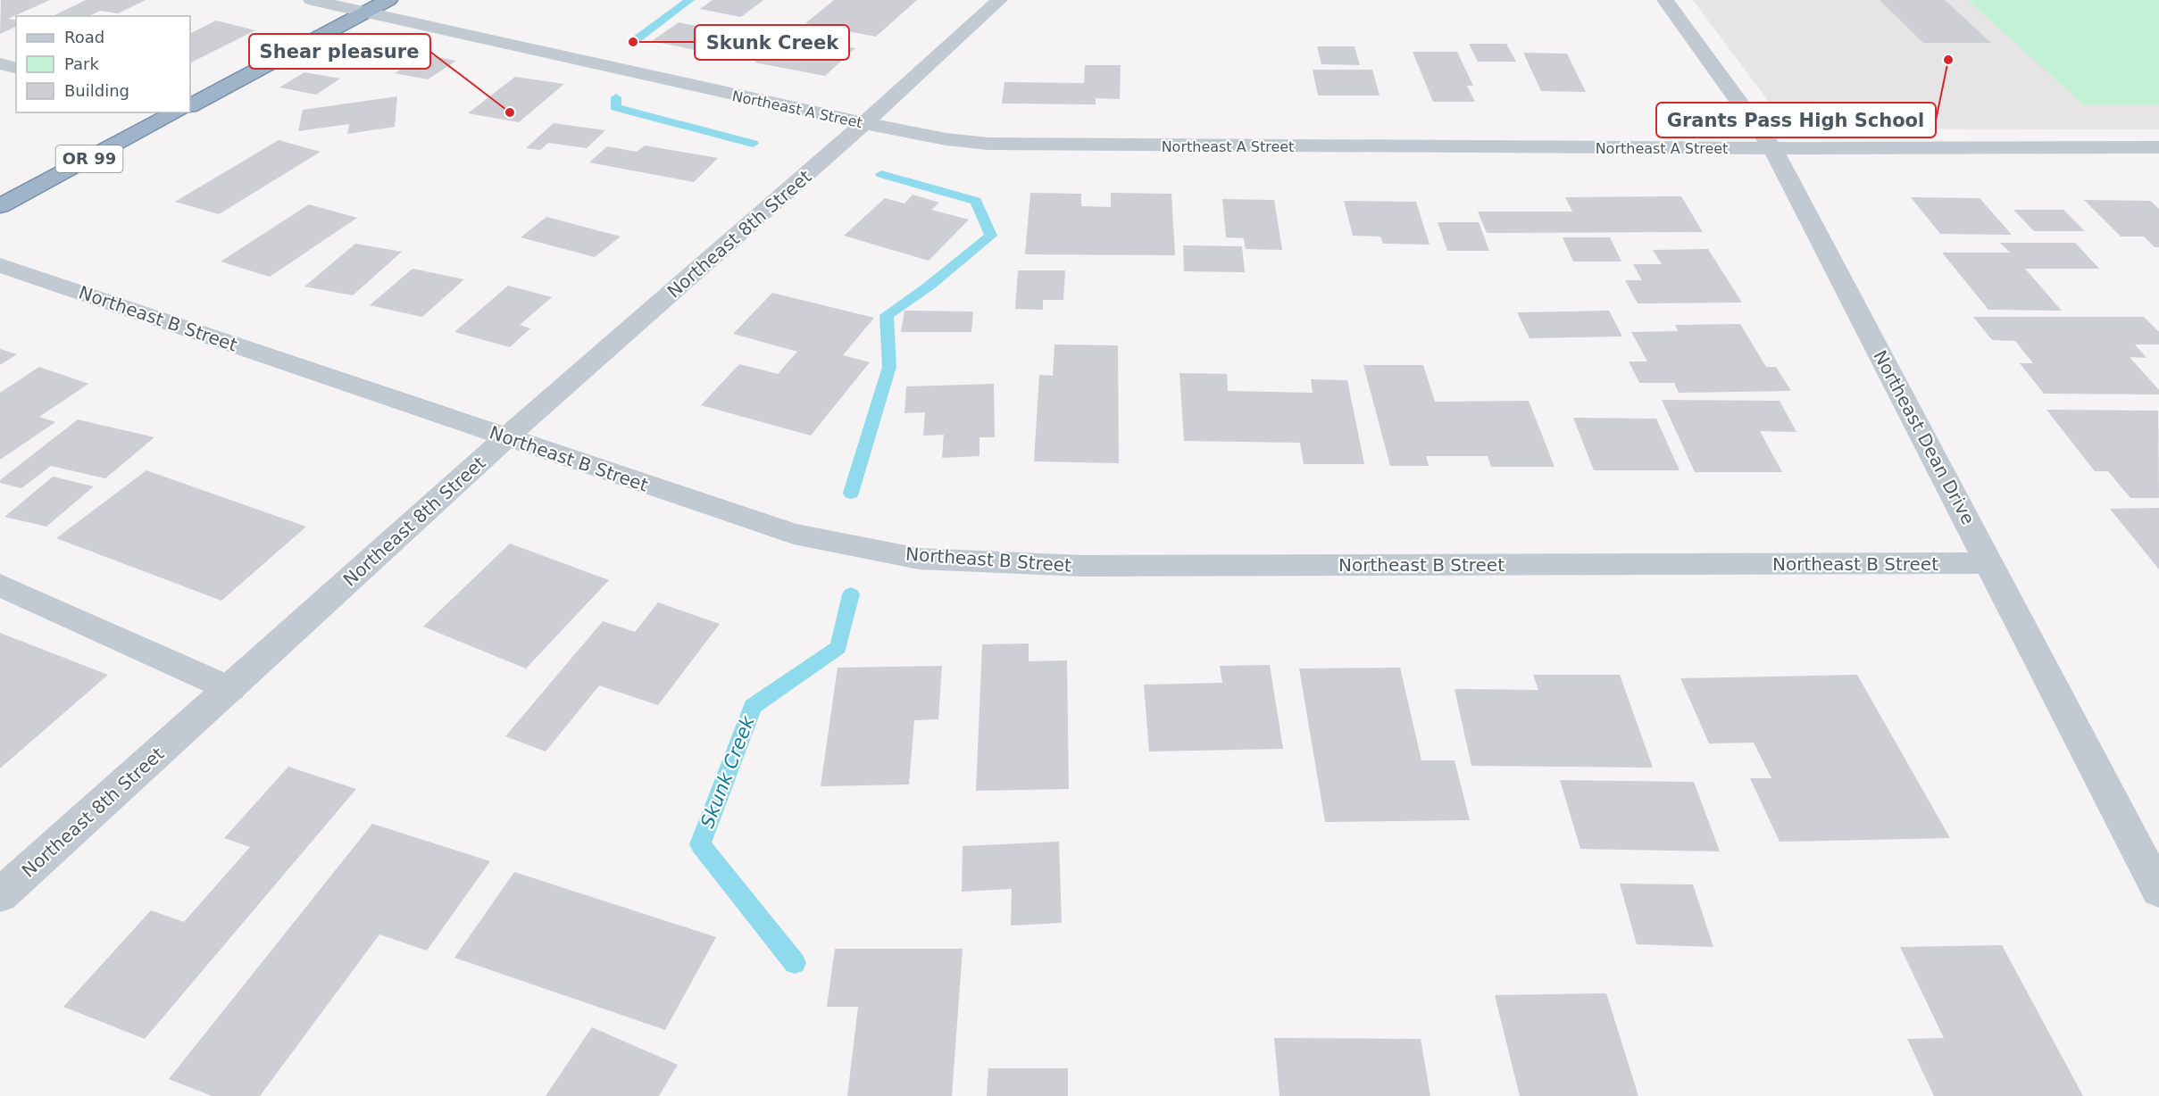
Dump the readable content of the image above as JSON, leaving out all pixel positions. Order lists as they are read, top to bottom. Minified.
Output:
{"streets":{"highway":["OR 99"],"street":["Northeast A Street","Northeast 8th Street","Northeast B Street","Northeast Dean Drive"]},"crossings":[["Northeast A Street","OR 99"],["Northeast A Street","Northeast 8th Street"],["Northeast A Street","Northeast Dean Drive"],["Northeast 8th Street","Northeast B Street"],["Northeast B Street","Northeast Dean Drive"]],"water":["Skunk Creek"],"places":["Skunk Creek","Grants Pass High School","Shear pleasure"],"legend":["Road","Park","Building"]}
